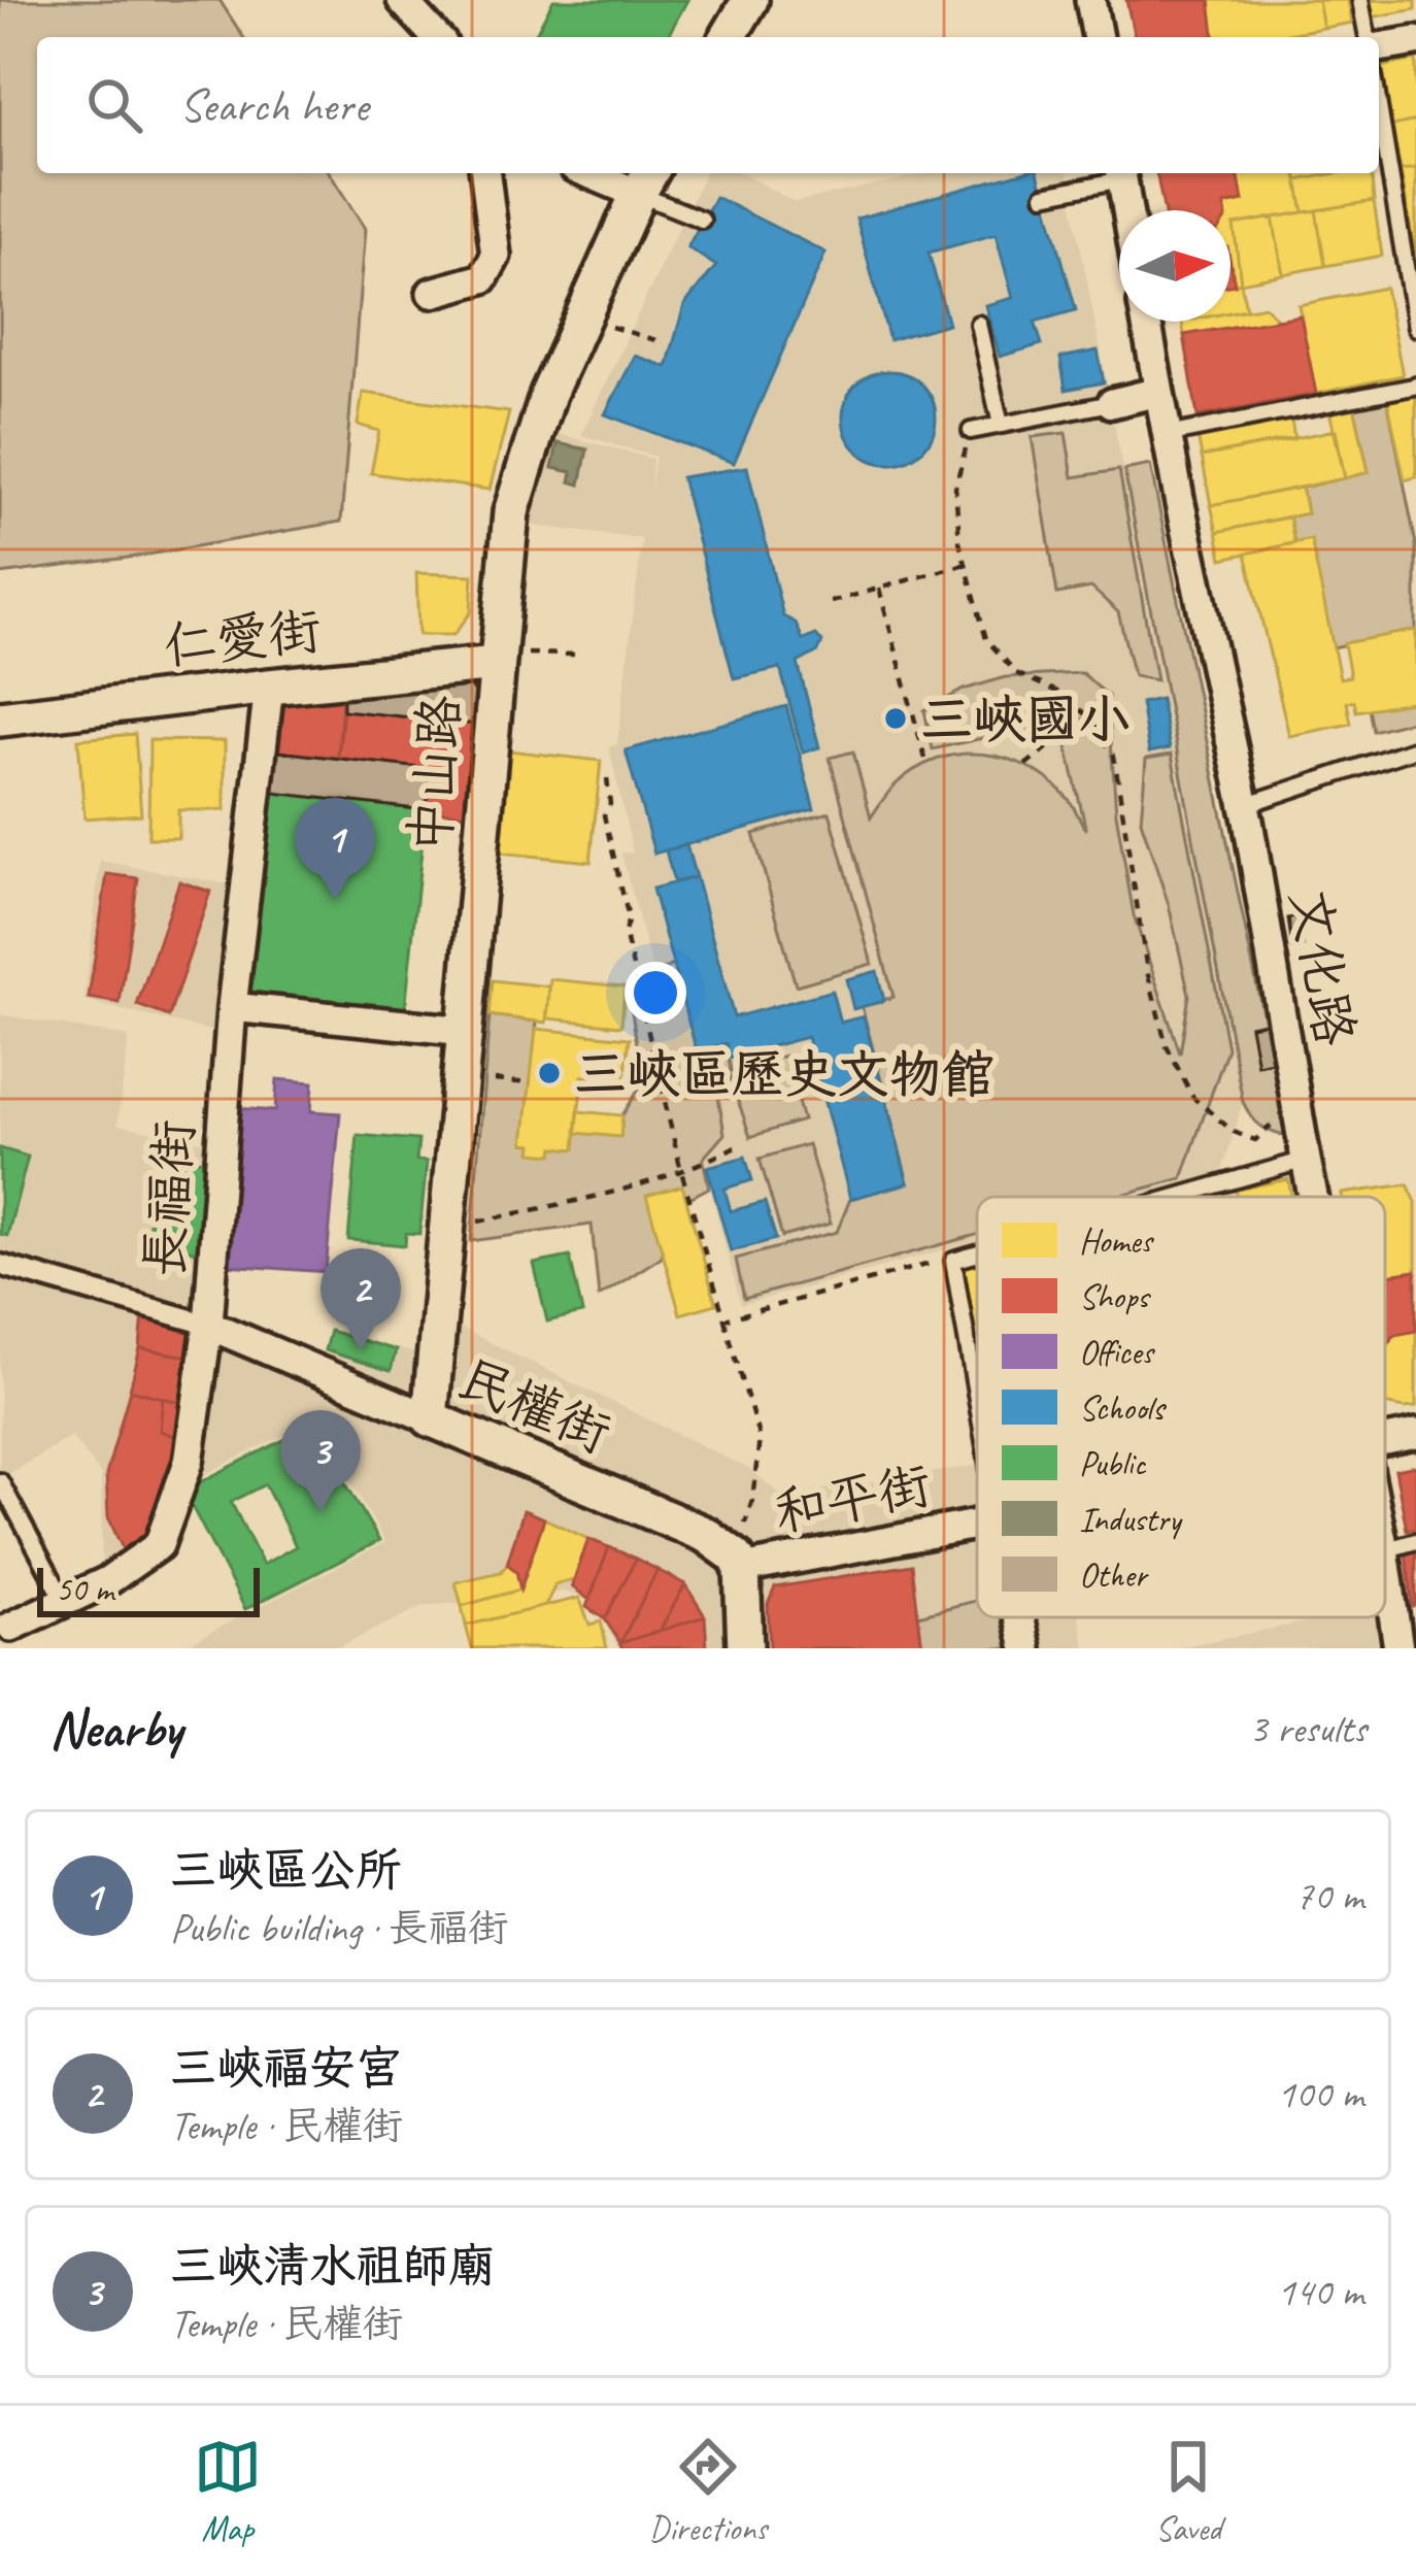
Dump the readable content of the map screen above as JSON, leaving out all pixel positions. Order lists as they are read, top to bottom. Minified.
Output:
{"streets":{"street":["仁愛街","中山路","文化路","長福街","民權街","和平街"]},"crossings":[["仁愛街","中山路"],["仁愛街","長福街"],["中山路","民權街"],["長福街","民權街"],["民權街","和平街"]],"places":["三峽國小","三峽區歷史文物館"],"legend":["Homes","Shops","Offices","Schools","Public","Industry","Other"],"scale_bar":"50 m","north":"right","page":{"search":"Search here","pins":["1","2","3"],"scale":"50 m","heading":["Nearby","3 results"],"list":[{"mark":"1","name":"三峽區公所","note":"Public building · 長福街","value":"70 m"},{"mark":"2","name":"三峽福安宮","note":"Temple · 民權街","value":"100 m"},{"mark":"3","name":"三峽清水祖師廟","note":"Temple · 民權街","value":"140 m"}],"nav":["Map","Directions","Saved"]}}
